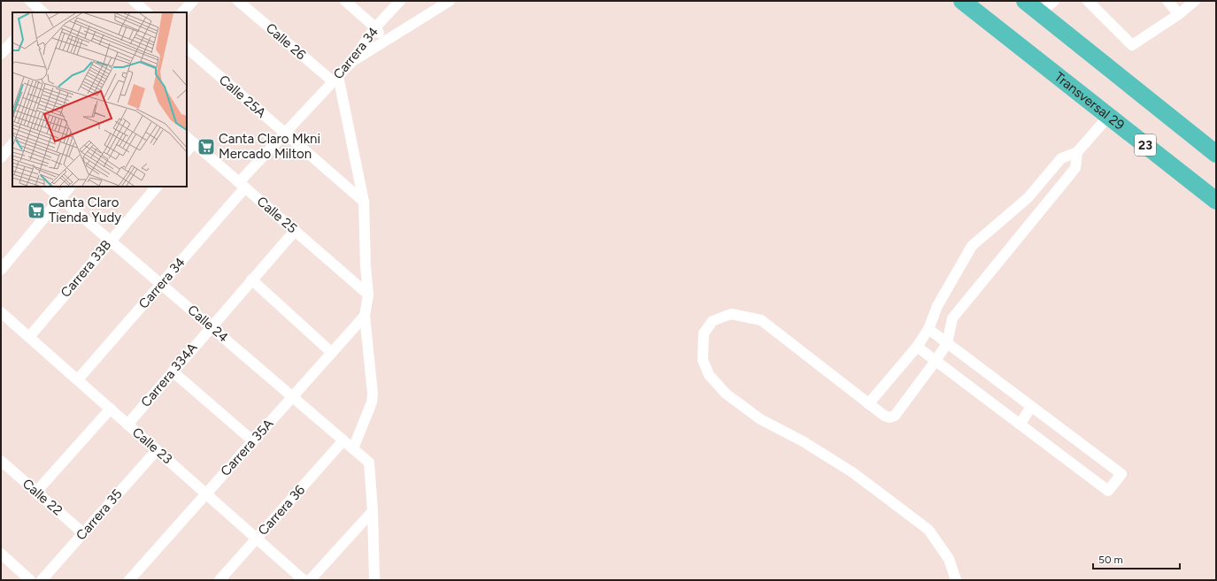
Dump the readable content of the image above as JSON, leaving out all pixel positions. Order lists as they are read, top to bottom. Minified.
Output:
{"streets":{"highway":["Transversal 29","23"],"street":["Calle 26","Carrera 34","Calle 25A","Calle 25","Carrera 33B","Calle 24","Carrera 334A","Calle 23","Carrera 35A","Calle 22","Carrera 36","Carrera 35"]},"crossings":[["Calle 26","Carrera 34"],["Carrera 34","Calle 25A"],["Carrera 34","Calle 25"],["Carrera 34","Calle 24"],["Carrera 34","Calle 23"],["Calle 25","Carrera 334A"],["Carrera 33B","Calle 24"],["Carrera 33B","Calle 23"],["Calle 24","Carrera 334A"],["Calle 24","Carrera 35A"],["Calle 24","Carrera 36"],["Carrera 334A","Calle 23"],["Calle 23","Carrera 35A"],["Calle 23","Carrera 36"],["Calle 23","Carrera 35"],["Calle 22","Carrera 35"]],"places":{"supermarket":["Canta Claro Mkni Mercado Milton","Canta Claro Tienda Yudy"]},"scale_bar":"50 m"}
